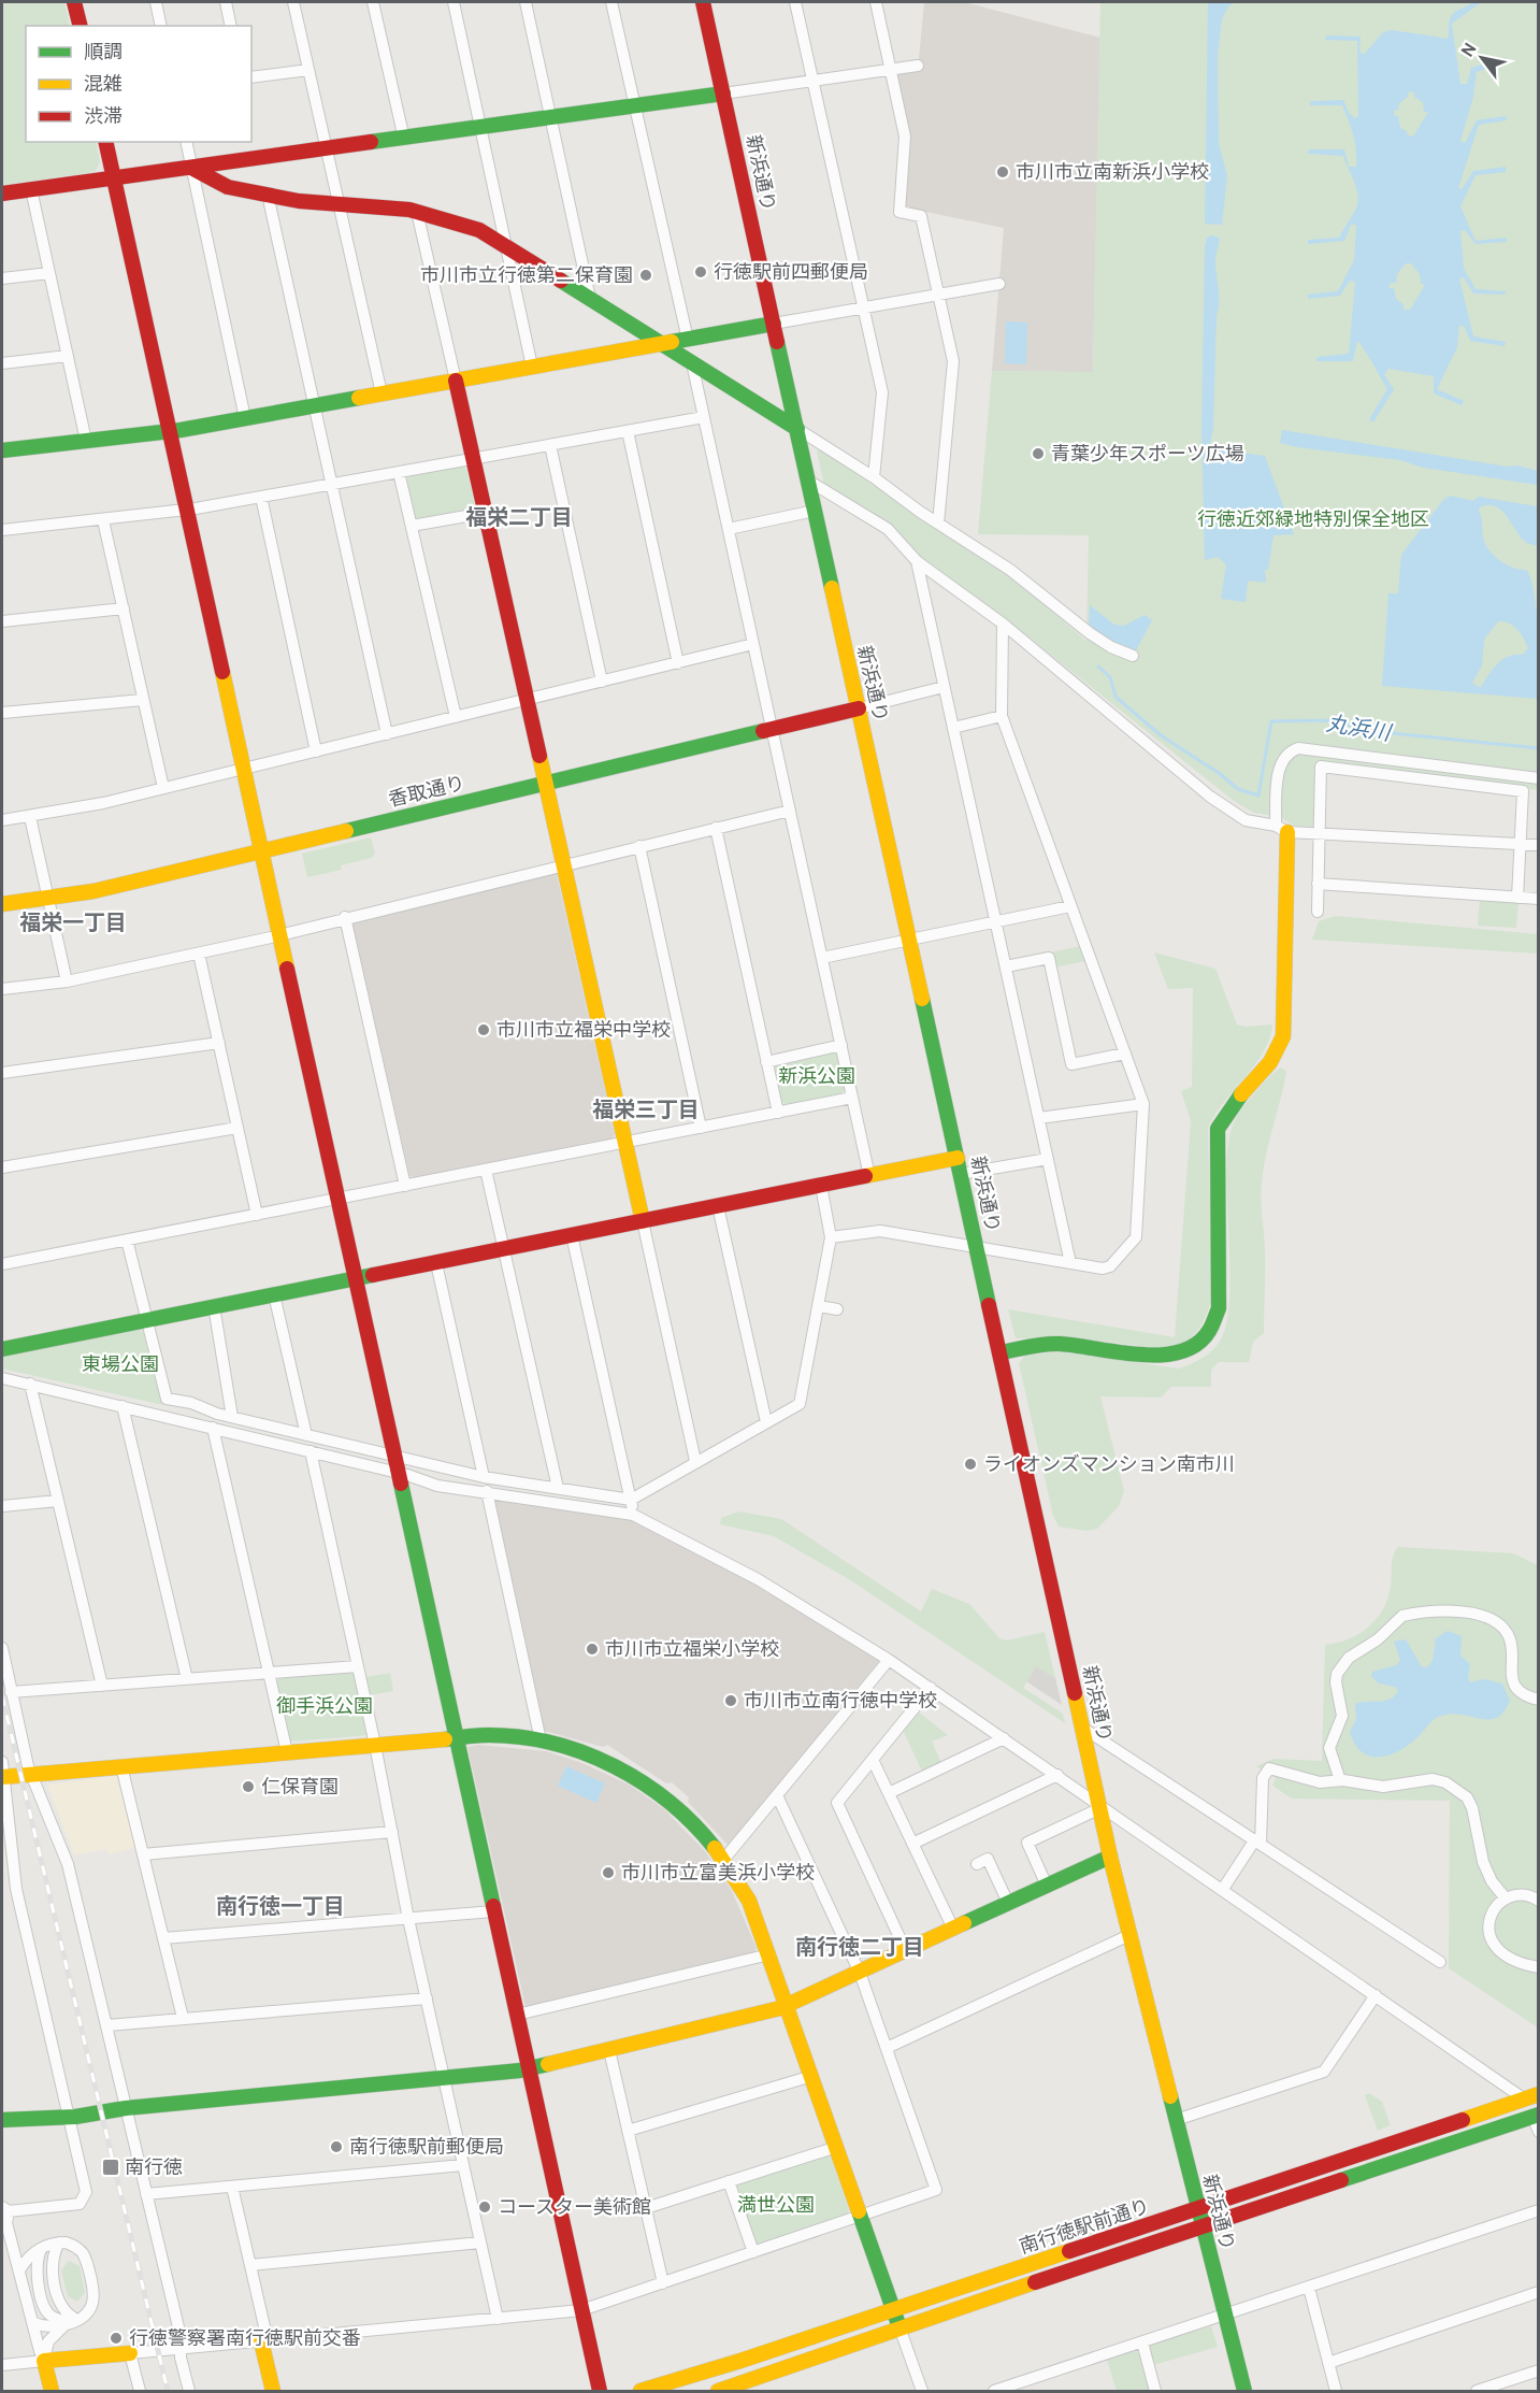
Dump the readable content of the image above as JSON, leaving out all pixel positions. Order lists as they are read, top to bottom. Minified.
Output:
{"streets":{"street":["新浜通り","香取通り","南行徳駅前通り"]},"crossings":[["新浜通り","香取通り"],["新浜通り","南行徳駅前通り"]],"districts":["福栄二丁目","福栄一丁目","福栄三丁目","南行徳一丁目","南行徳二丁目"],"water":["丸浜川"],"parks":["行徳近郊緑地特別保全地区","新浜公園","東場公園","御手浜公園","満世公園"],"places":{"other":["市川市立南新浜小学校","行徳駅前四郵便局","市川市立行徳第二保育園","青葉少年スポーツ広場","市川市立福栄中学校","ライオンズマンション南市川","市川市立福栄小学校","市川市立南行徳中学校","仁保育園","市川市立富美浜小学校","南行徳駅前郵便局","コースター美術館","行徳警察署南行徳駅前交番"],"transit":["南行徳"]},"legend":["順調","混雑","渋滞"],"north":"top left"}
